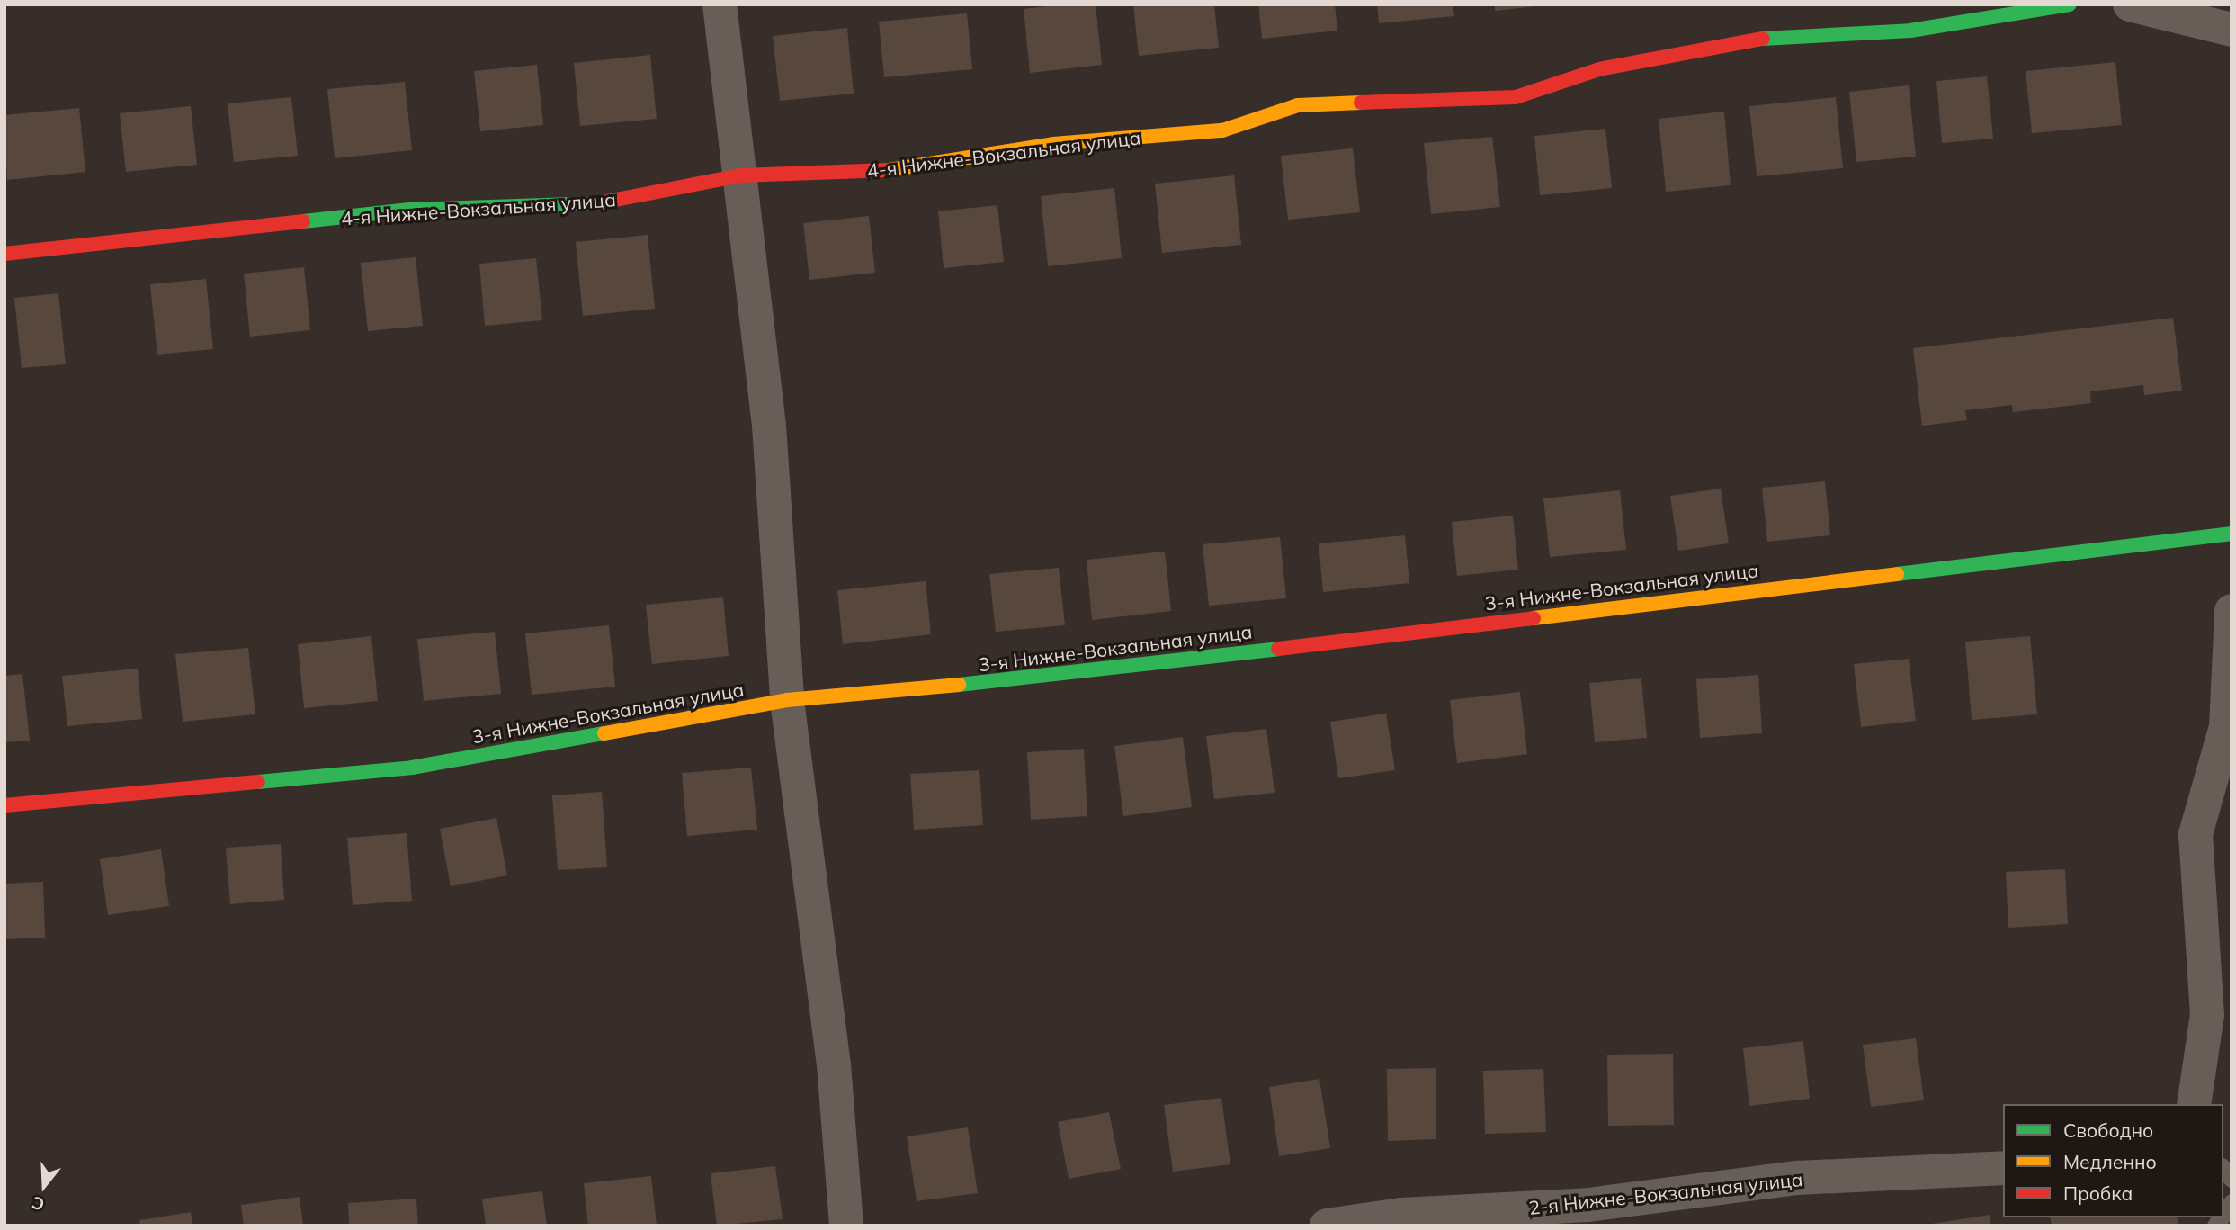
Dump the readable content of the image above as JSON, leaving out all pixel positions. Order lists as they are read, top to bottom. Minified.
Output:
{"streets":{"street":["4-я Нижне-Вокзальная улица","3-я Нижне-Вокзальная улица","2-я Нижне-Вокзальная улица"]},"legend":["Свободно","Медленно","Пробка"],"north":"bottom"}
